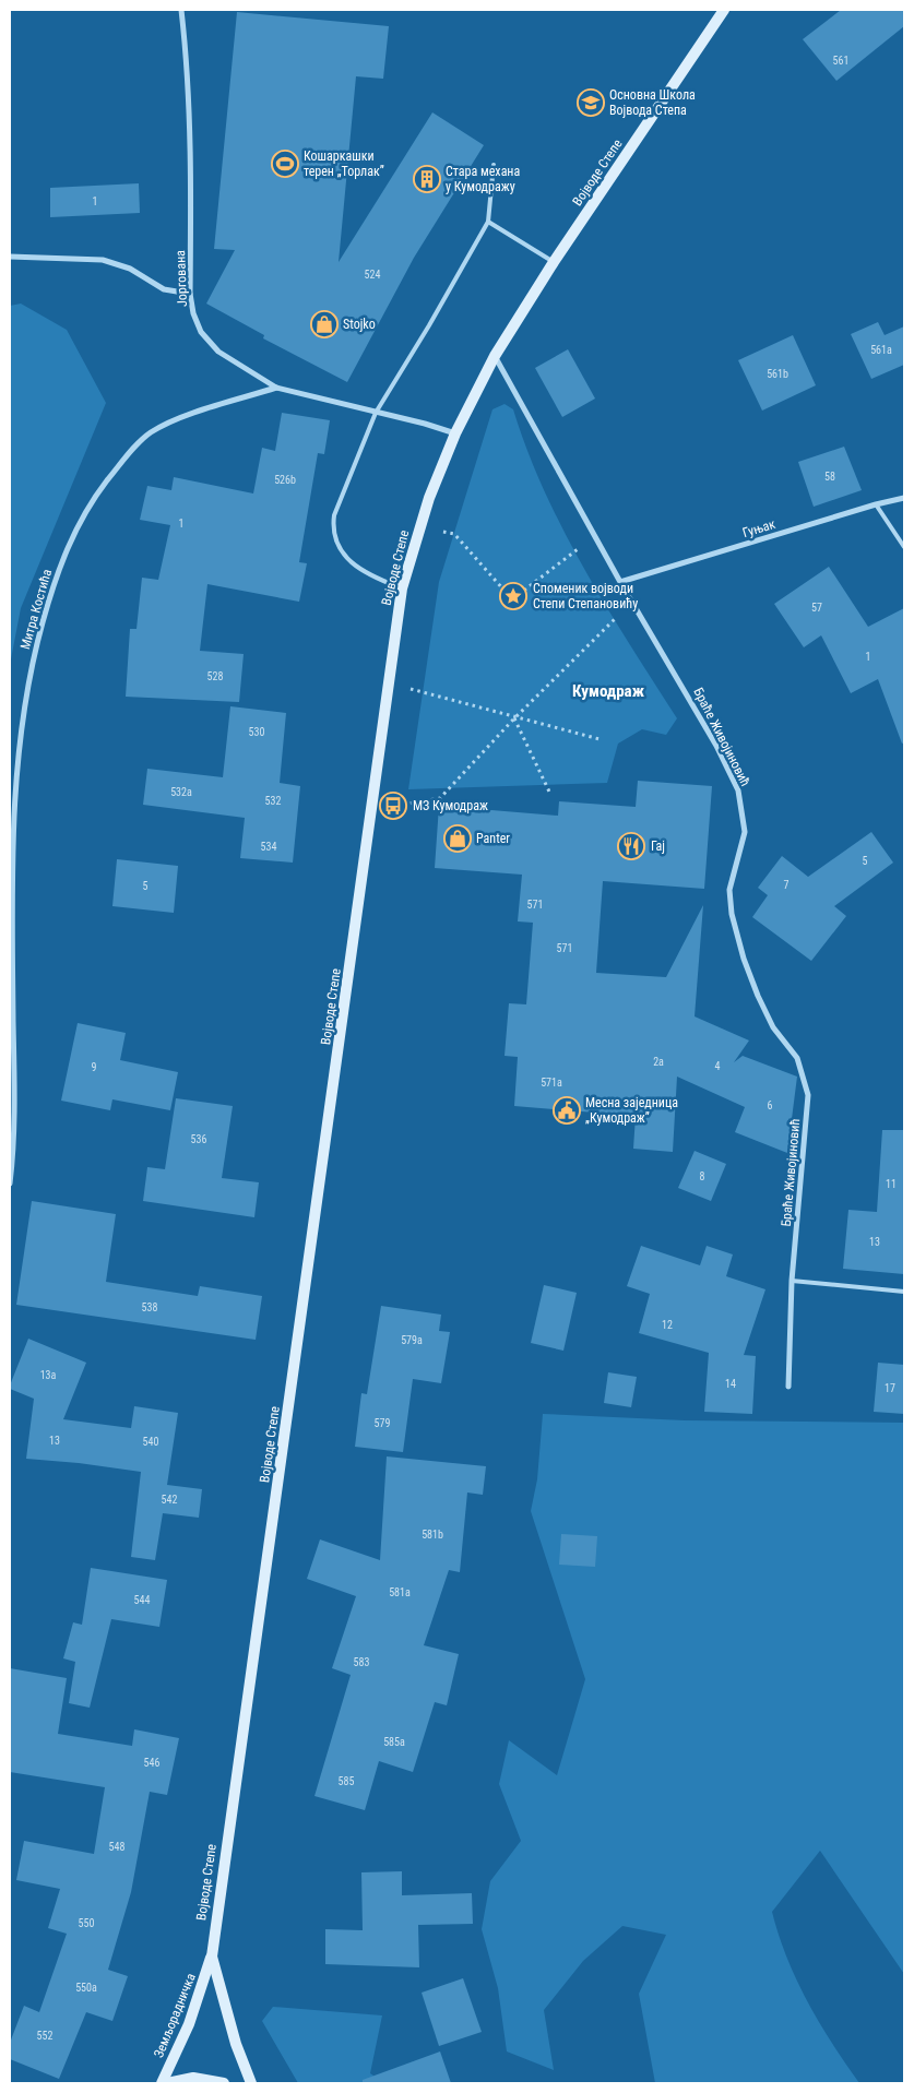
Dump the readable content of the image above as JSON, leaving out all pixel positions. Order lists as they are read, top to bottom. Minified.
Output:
{"streets":{"street":["Војводе Степе","Јоргована","Гуњак","Митра Костића","Браће Живојиновић","Земљорадничка"]},"crossings":[["Војводе Степе","Јоргована"],["Војводе Степе","Браће Живојиновић"],["Војводе Степе","Земљорадничка"],["Јоргована","Митра Костића"],["Гуњак","Браће Живојиновић"]],"districts":["Кумодраж"],"places":{"school or university":["Основна Школа Војвода Степа"],"sports":["Кошаркашки терен „Торлак”"],"building":["Стара механа у Кумодражу"],"shop":["Stojko","Panter"],"place":["Споменик војводи Степи Степановићу"],"bus stop":["МЗ Кумодраж"],"restaurant":["Гај"],"public building":["Месна заједница „Кумодраж”"]},"house_numbers":["561","1","524","561a","561b","58","526b","1","57","1","528","530","532a","532","534","5","7","5","571","571","2a","4","9","571a","6","536","8","11","13","538","12","579a","13a","14","17","579","13","540","542","581b","581a","544","583","585a","546","585","548","550","550a","552"]}
